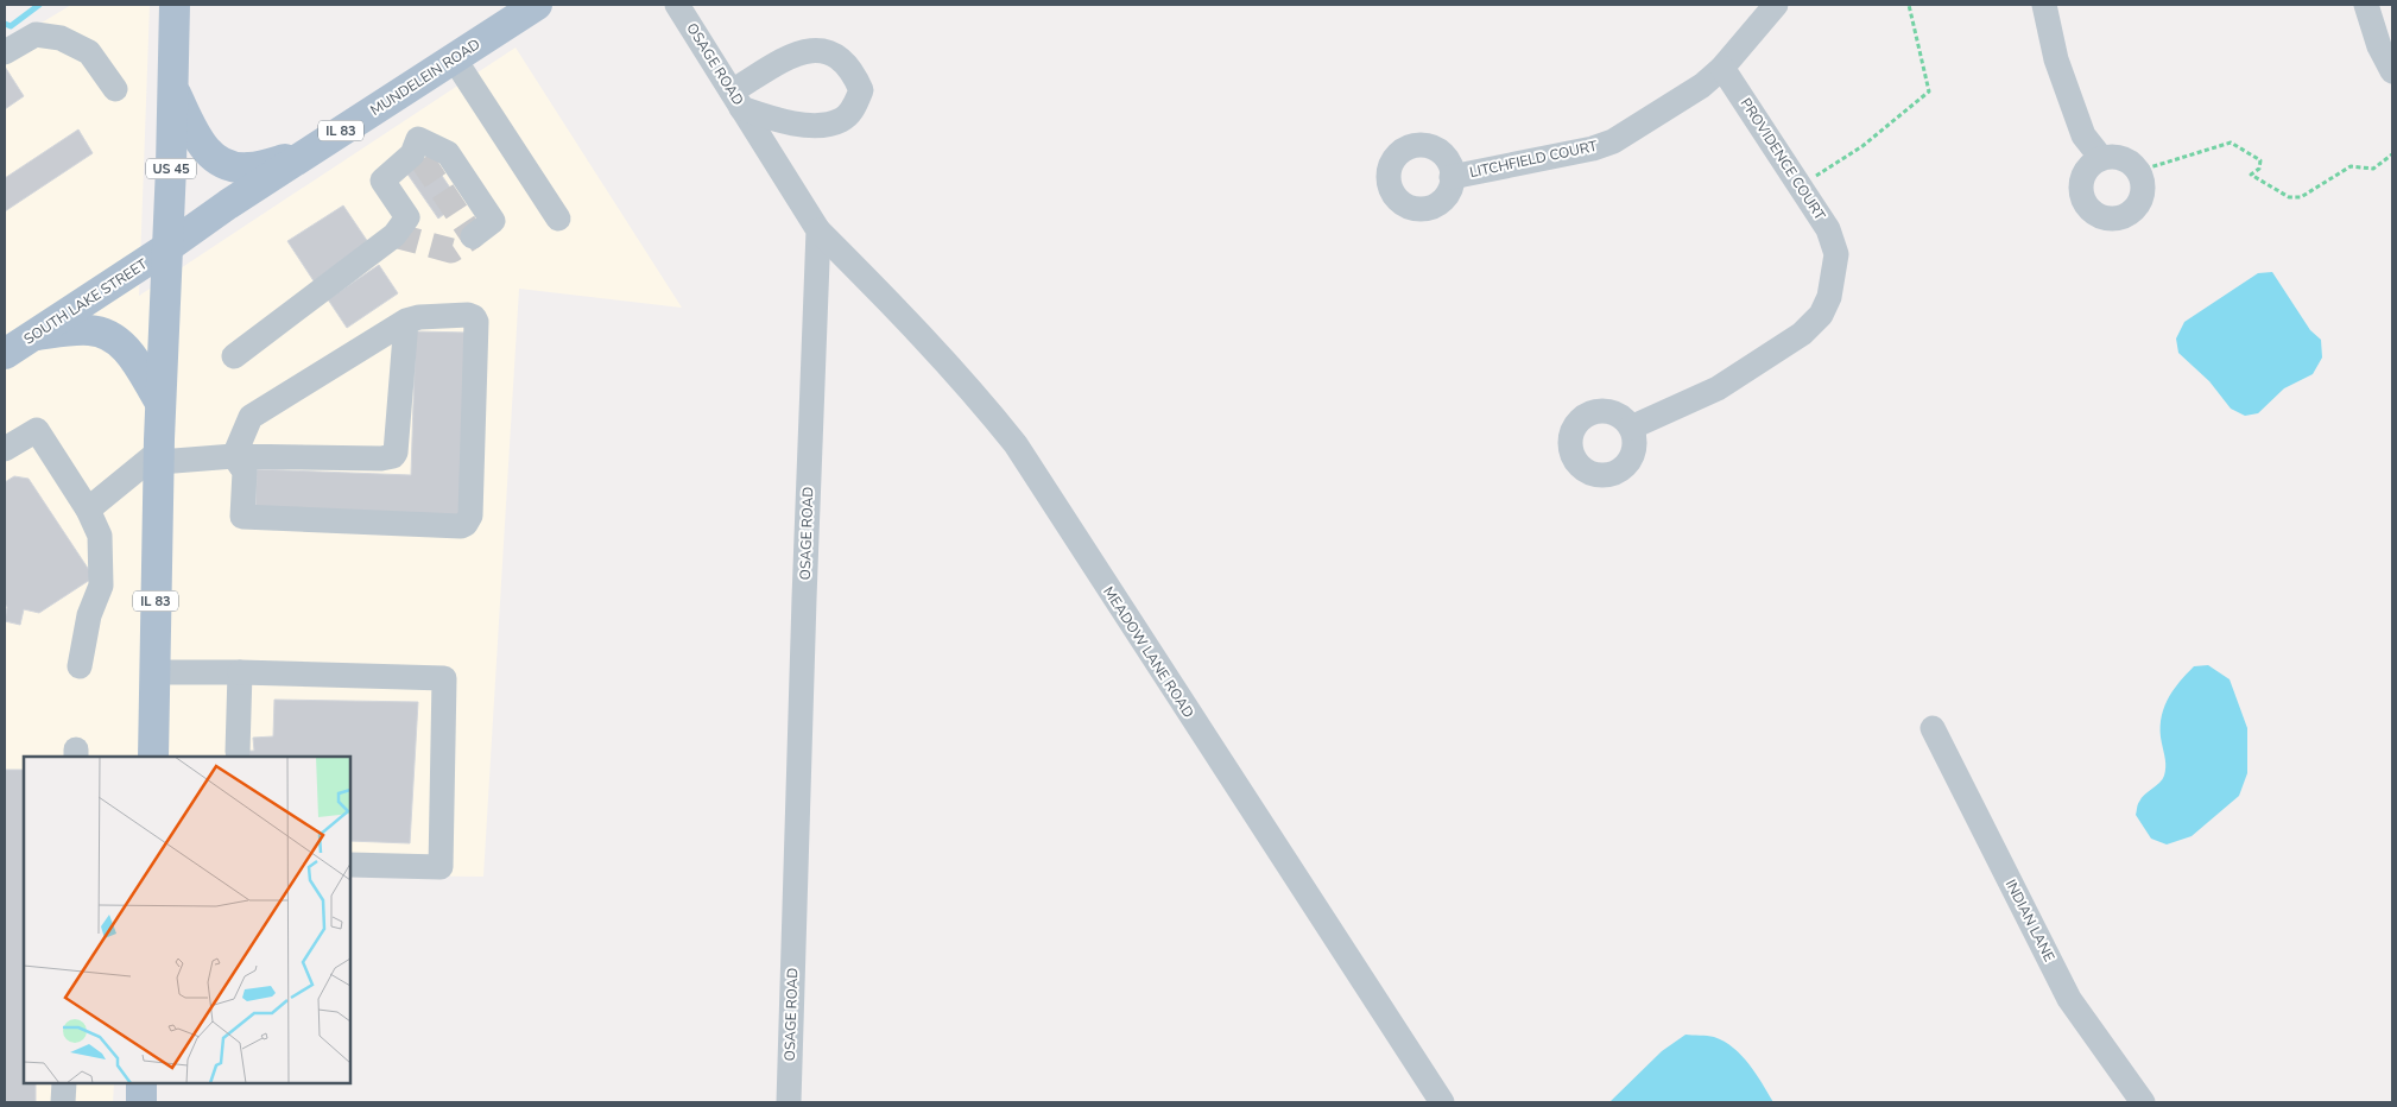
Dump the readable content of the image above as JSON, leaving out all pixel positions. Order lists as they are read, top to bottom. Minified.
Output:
{"streets":{"main road":["MUNDELEIN ROAD","IL 83","US 45","SOUTH LAKE STREET"],"street":["OSAGE ROAD","LITCHFIELD COURT","PROVIDENCE COURT","MEADOW LANE ROAD","INDIAN LANE"]},"crossings":[["OSAGE ROAD","MEADOW LANE ROAD"],["MUNDELEIN ROAD","IL 83"],["MUNDELEIN ROAD","US 45"],["MUNDELEIN ROAD","SOUTH LAKE STREET"],["IL 83","US 45"],["IL 83","SOUTH LAKE STREET"],["LITCHFIELD COURT","PROVIDENCE COURT"],["US 45","SOUTH LAKE STREET"]]}
